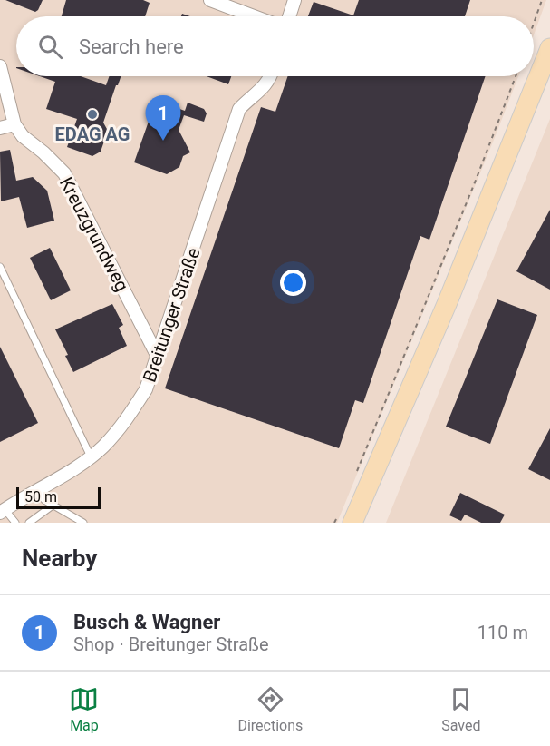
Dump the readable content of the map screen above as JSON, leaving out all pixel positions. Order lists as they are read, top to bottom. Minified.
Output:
{"streets":{"street":["Kreuzgrundweg","Breitunger Straße"]},"crossings":[["Kreuzgrundweg","Breitunger Straße"]],"places":["EDAG AG"],"scale_bar":"50 m","page":{"search":"Search here","pins":"1","scale":"50 m","heading":"Nearby","list":[{"mark":"1","name":"Busch & Wagner","note":"Shop · Breitunger Straße","value":"110 m"}],"nav":["Map","Directions","Saved"]}}
